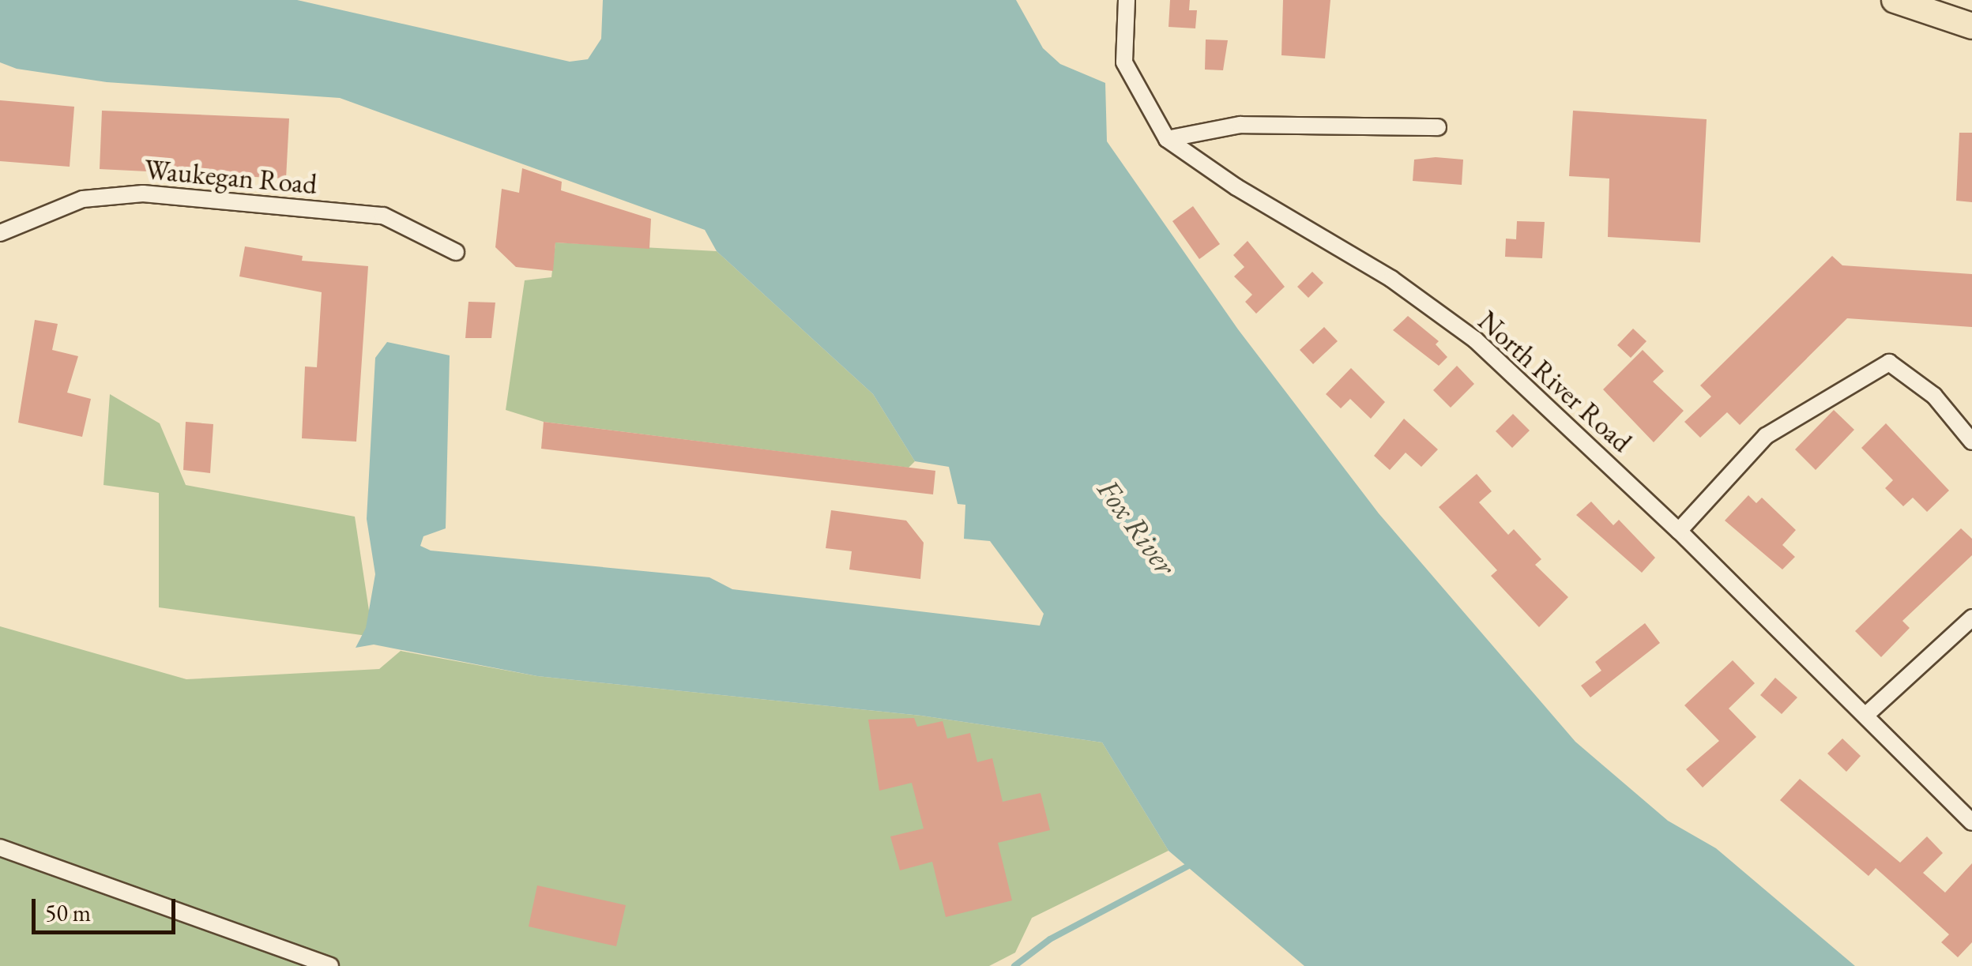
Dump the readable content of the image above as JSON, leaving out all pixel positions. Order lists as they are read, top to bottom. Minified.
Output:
{"streets":{"street":["Waukegan Road","North River Road"]},"water":["Fox River"],"scale_bar":"50 m"}
